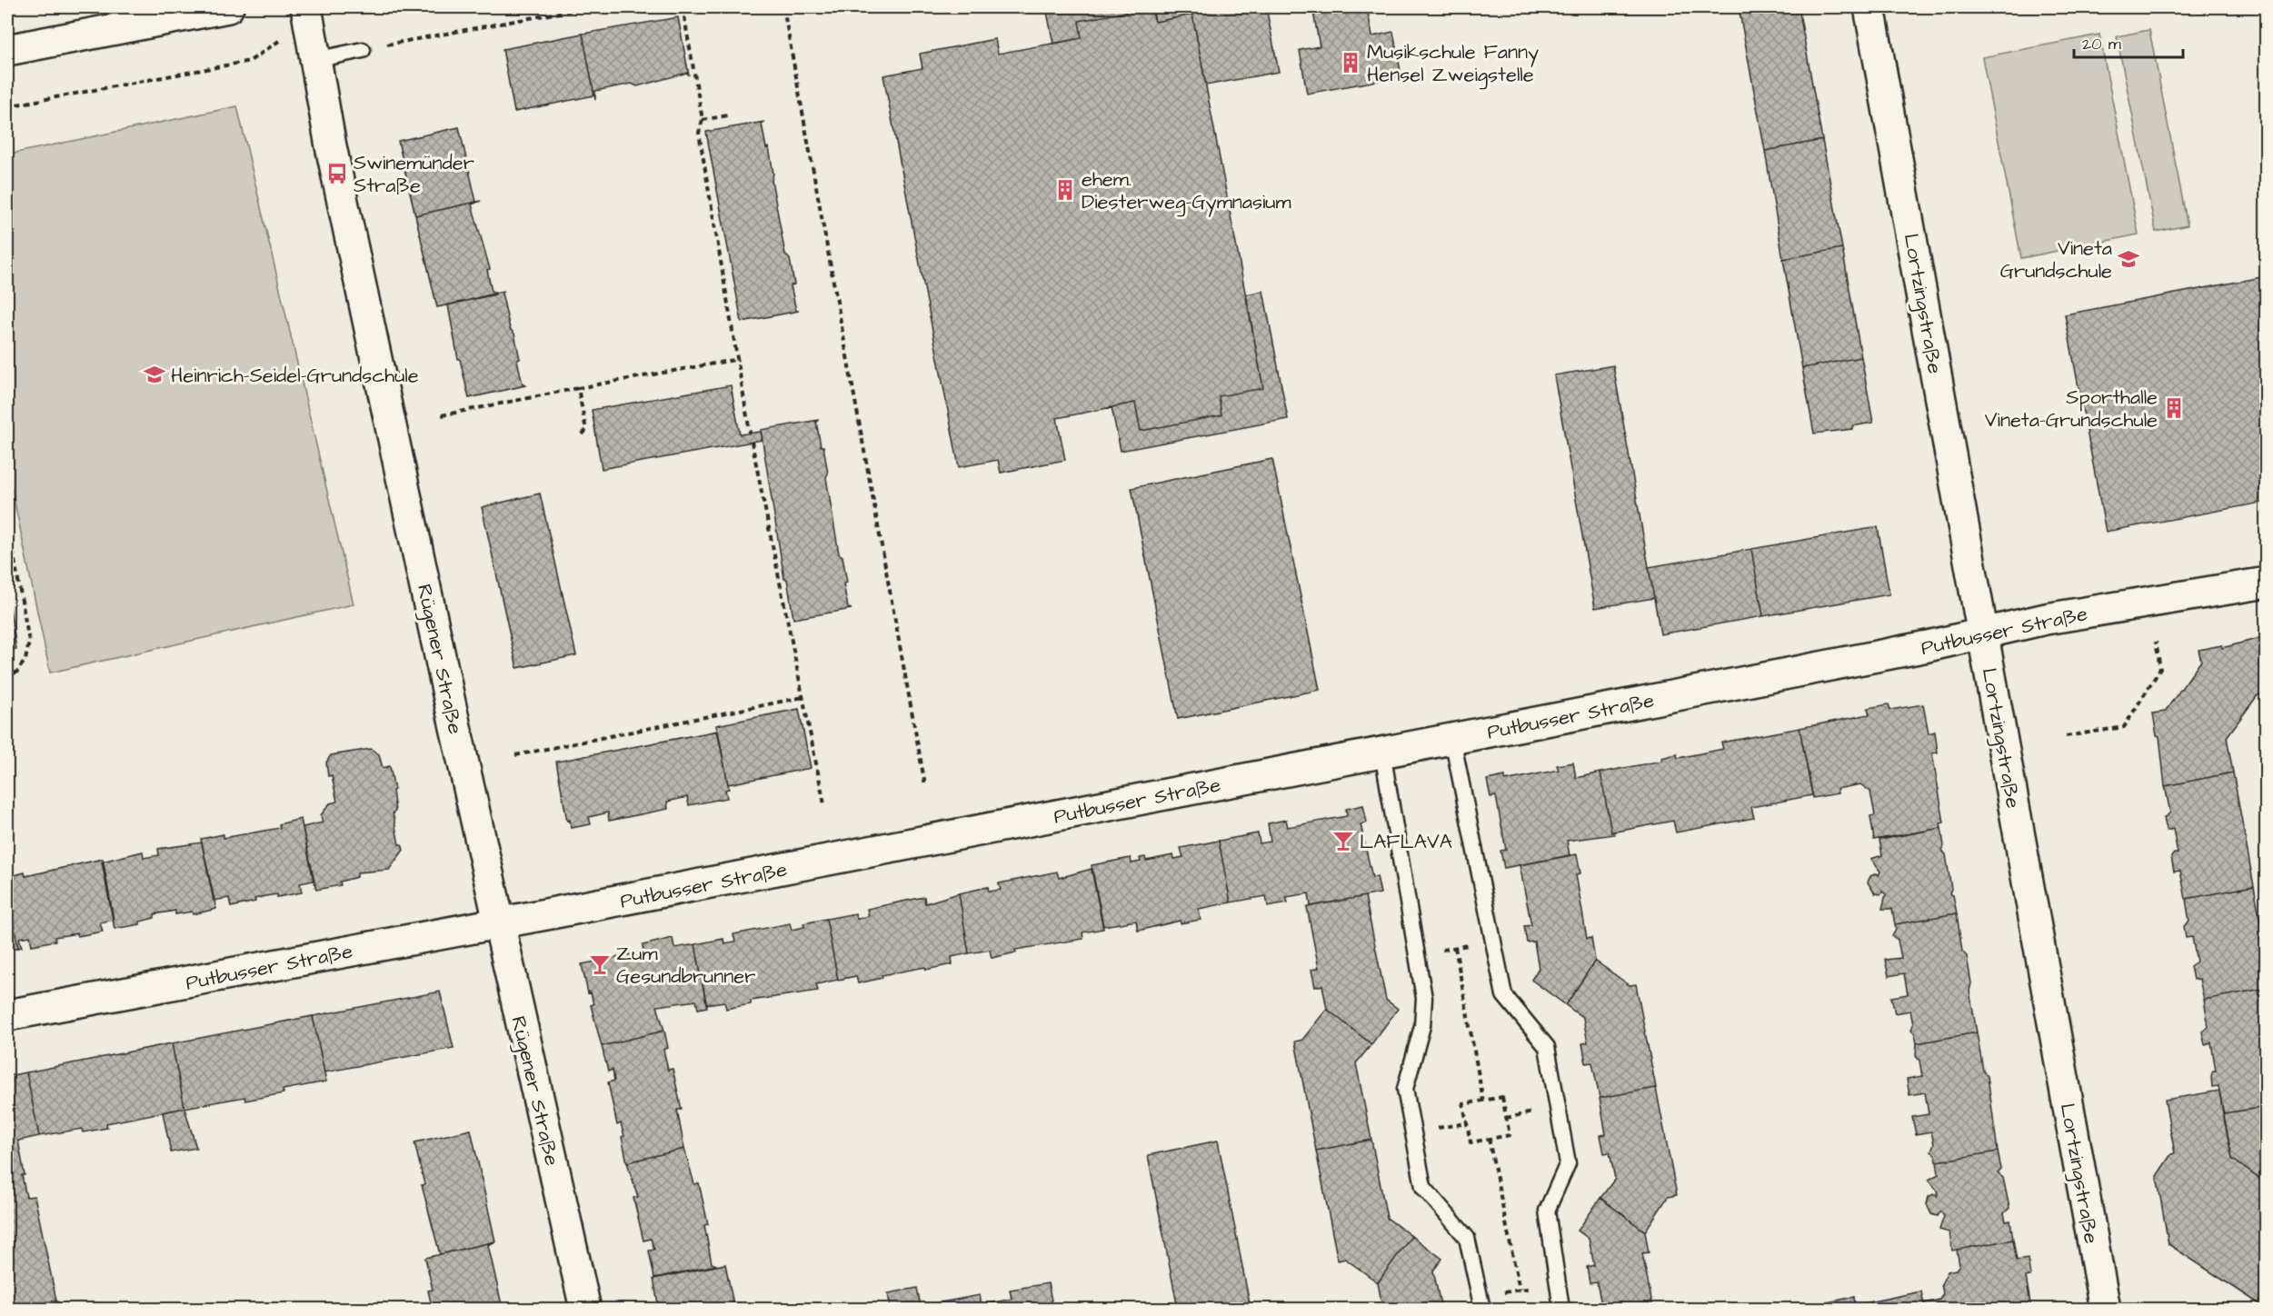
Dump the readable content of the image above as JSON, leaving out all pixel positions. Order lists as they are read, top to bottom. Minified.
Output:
{"streets":{"street":["Lortzingstraße","Putbusser Straße","Rügener Straße"]},"crossings":[["Lortzingstraße","Putbusser Straße"],["Putbusser Straße","Rügener Straße"]],"places":{"building":["Musikschule Fanny Hensel Zweigstelle","ehem. Diesterweg-Gymnasium","Sporthalle Vineta-Grundschule"],"bus stop":["Swinemünder Straße"],"school or university":["Vineta Grundschule","Heinrich-Seidel-Grundschule"],"bar":["LAFLAVA","Zum Gesundbrunner"]},"scale_bar":"20 m"}
